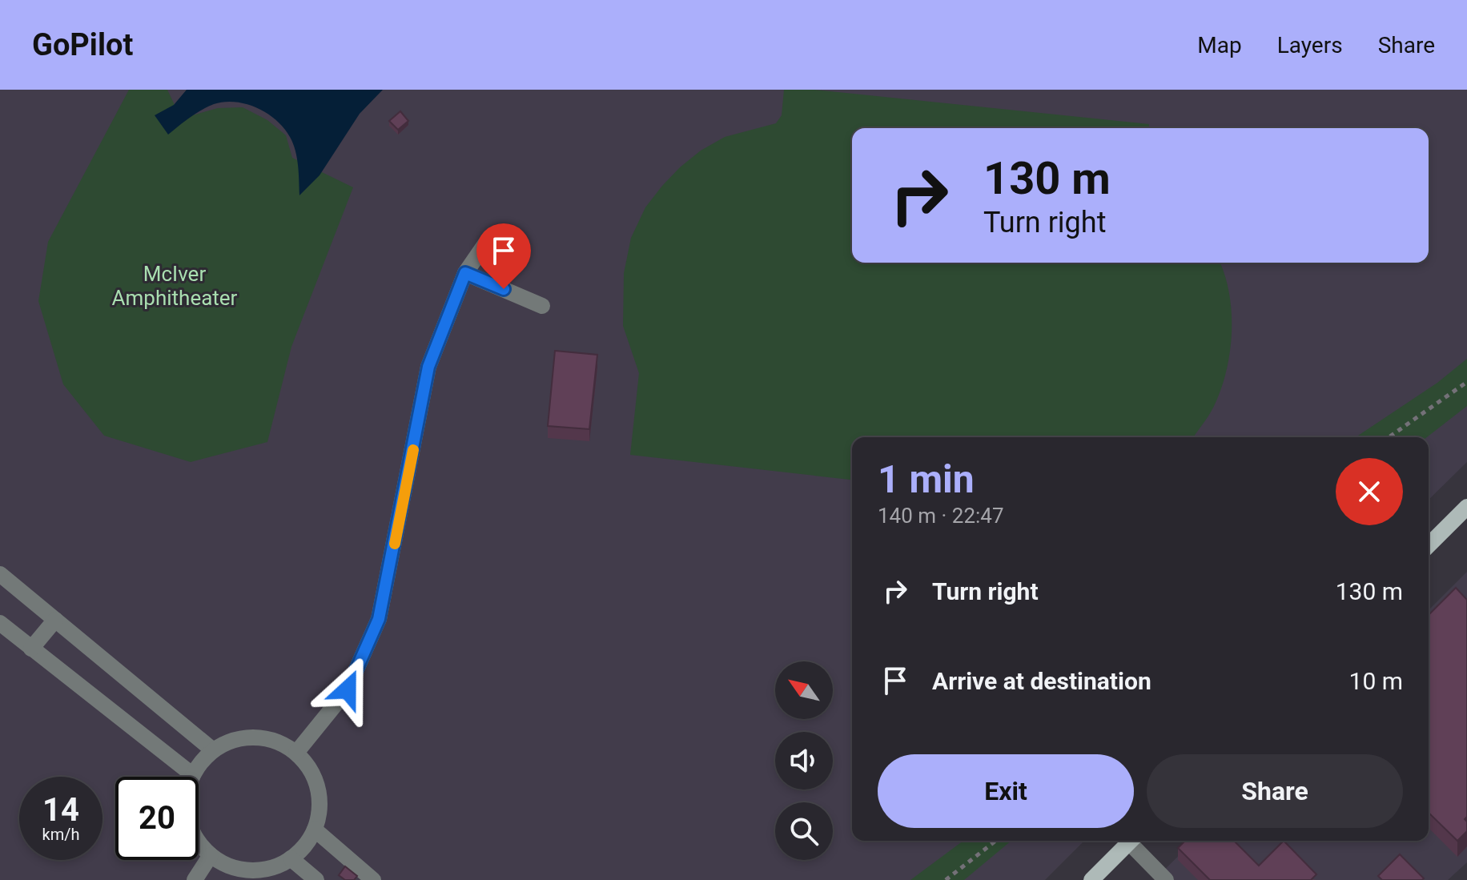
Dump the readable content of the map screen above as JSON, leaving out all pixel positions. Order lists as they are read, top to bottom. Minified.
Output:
{"parks":["McIver Amphitheater"],"north":"top left","page":{"header":"GoPilot","nav":["Map","Layers","Share"],"turn":["130 m","Turn right"],"heading":["1 min","140 m · 22:47"],"list":[{"name":"Turn right","value":"130 m"},{"name":"Arrive at destination","value":"10 m"}],"buttons":["Exit","Share"],"speed":"14 km/h","limit":"20"}}
